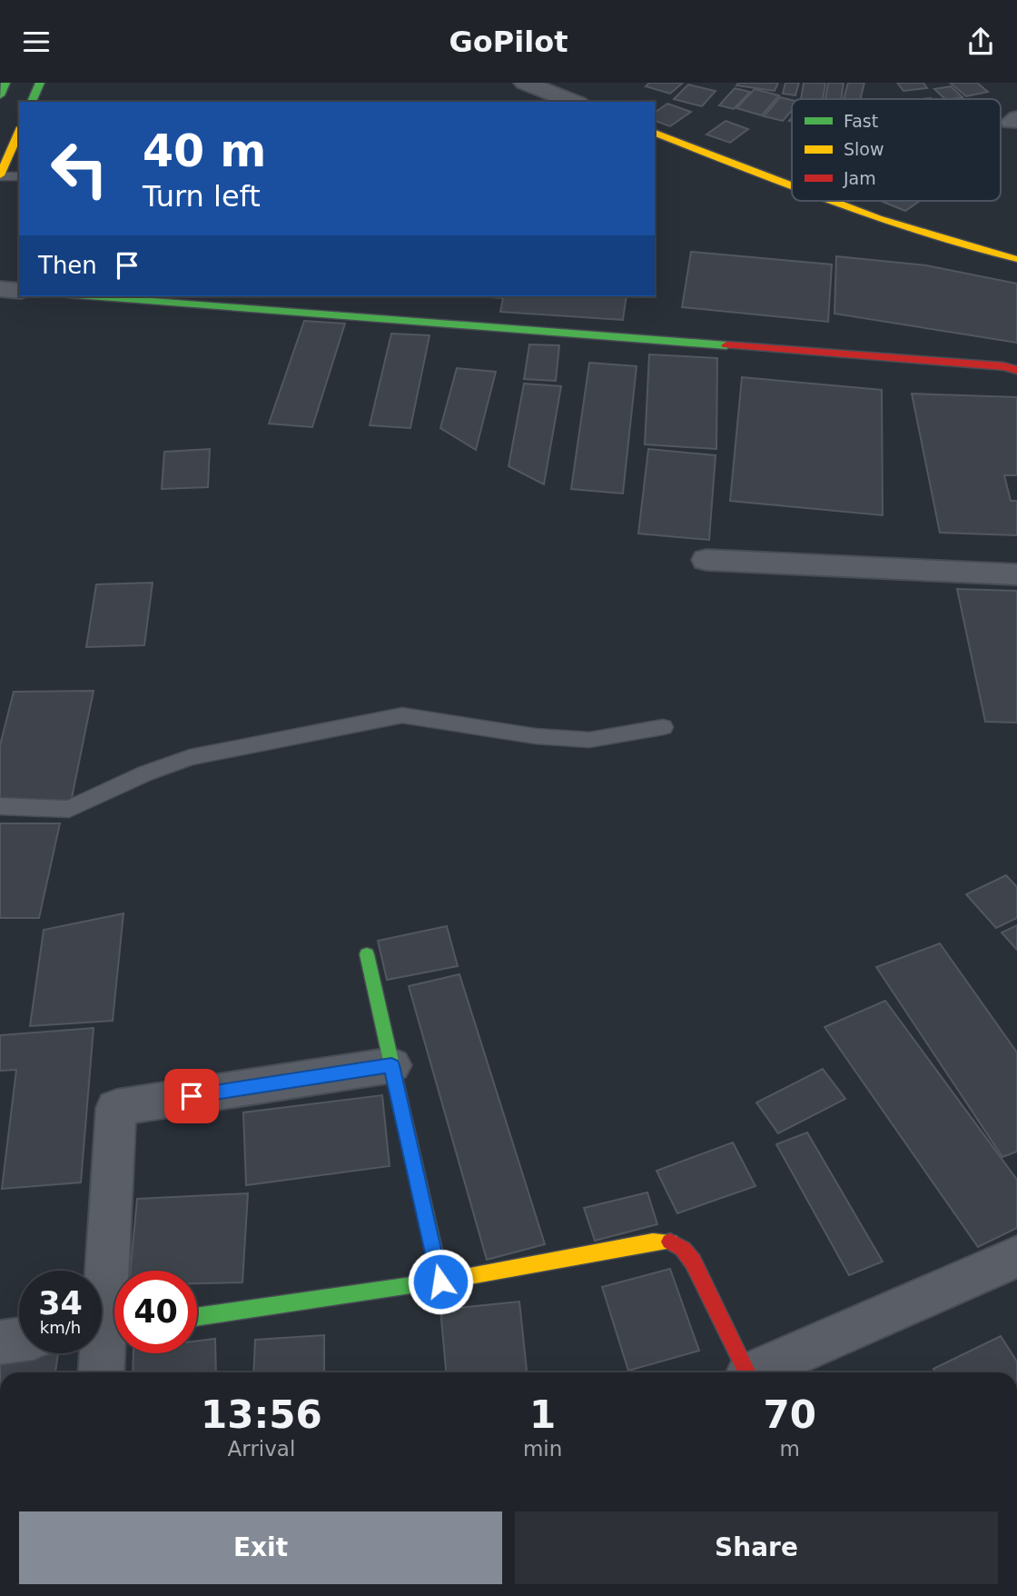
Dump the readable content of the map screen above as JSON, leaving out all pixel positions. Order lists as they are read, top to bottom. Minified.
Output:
{"legend":["Fast","Slow","Jam"],"page":{"header":"GoPilot","turn":["40 m","Turn left"],"then":"Then","speed":"34 km/h","limit":"40","eta":["13:56","Arrival","1","min","70","m"],"buttons":["Exit","Share"]}}
